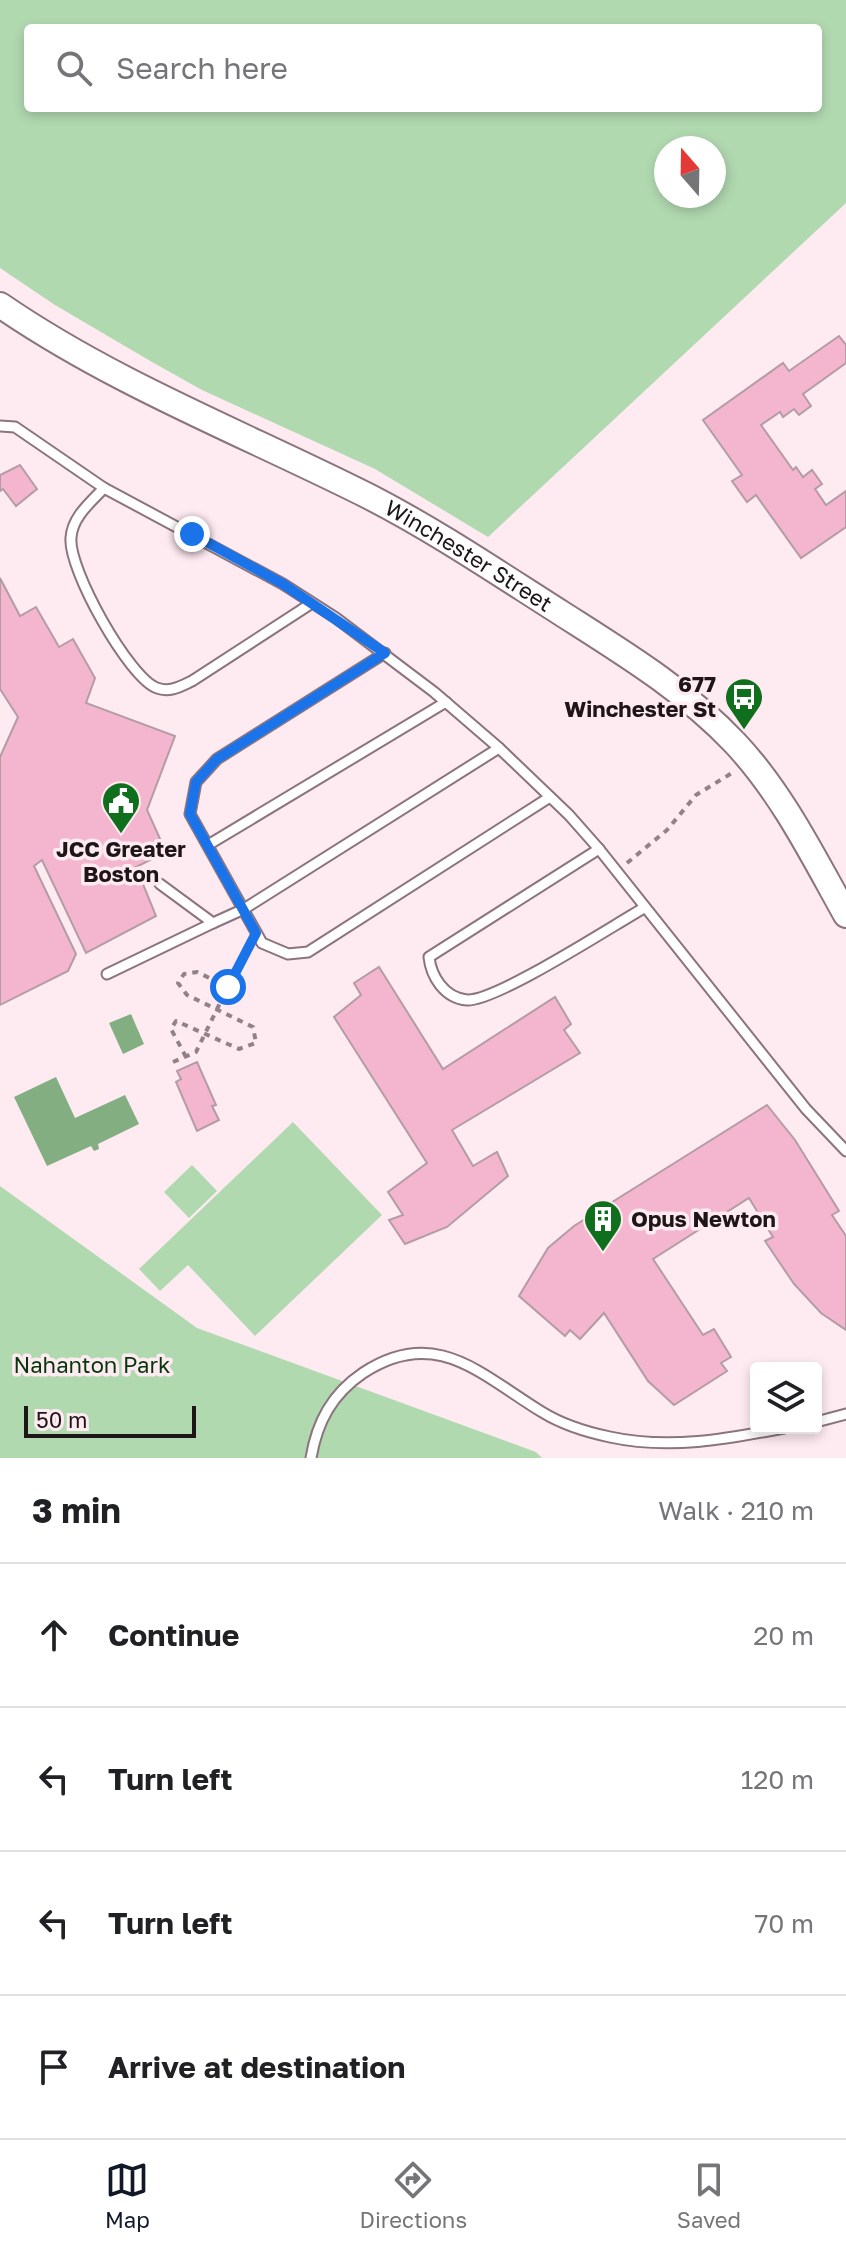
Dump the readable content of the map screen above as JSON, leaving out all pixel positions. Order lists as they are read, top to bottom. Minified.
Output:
{"streets":{"street":["Winchester Street"]},"parks":["Nahanton Park"],"places":{"bus stop":["677 Winchester St"],"public building":["JCC Greater Boston"],"building":["Opus Newton"]},"scale_bar":"50 m","north":"top","page":{"search":"Search here","scale":"50 m","heading":["3 min","Walk · 210 m"],"list":[["Continue","20 m"],["Turn left","120 m"],["Turn left","70 m"],"Arrive at destination"],"nav":["Map","Directions","Saved"]}}
